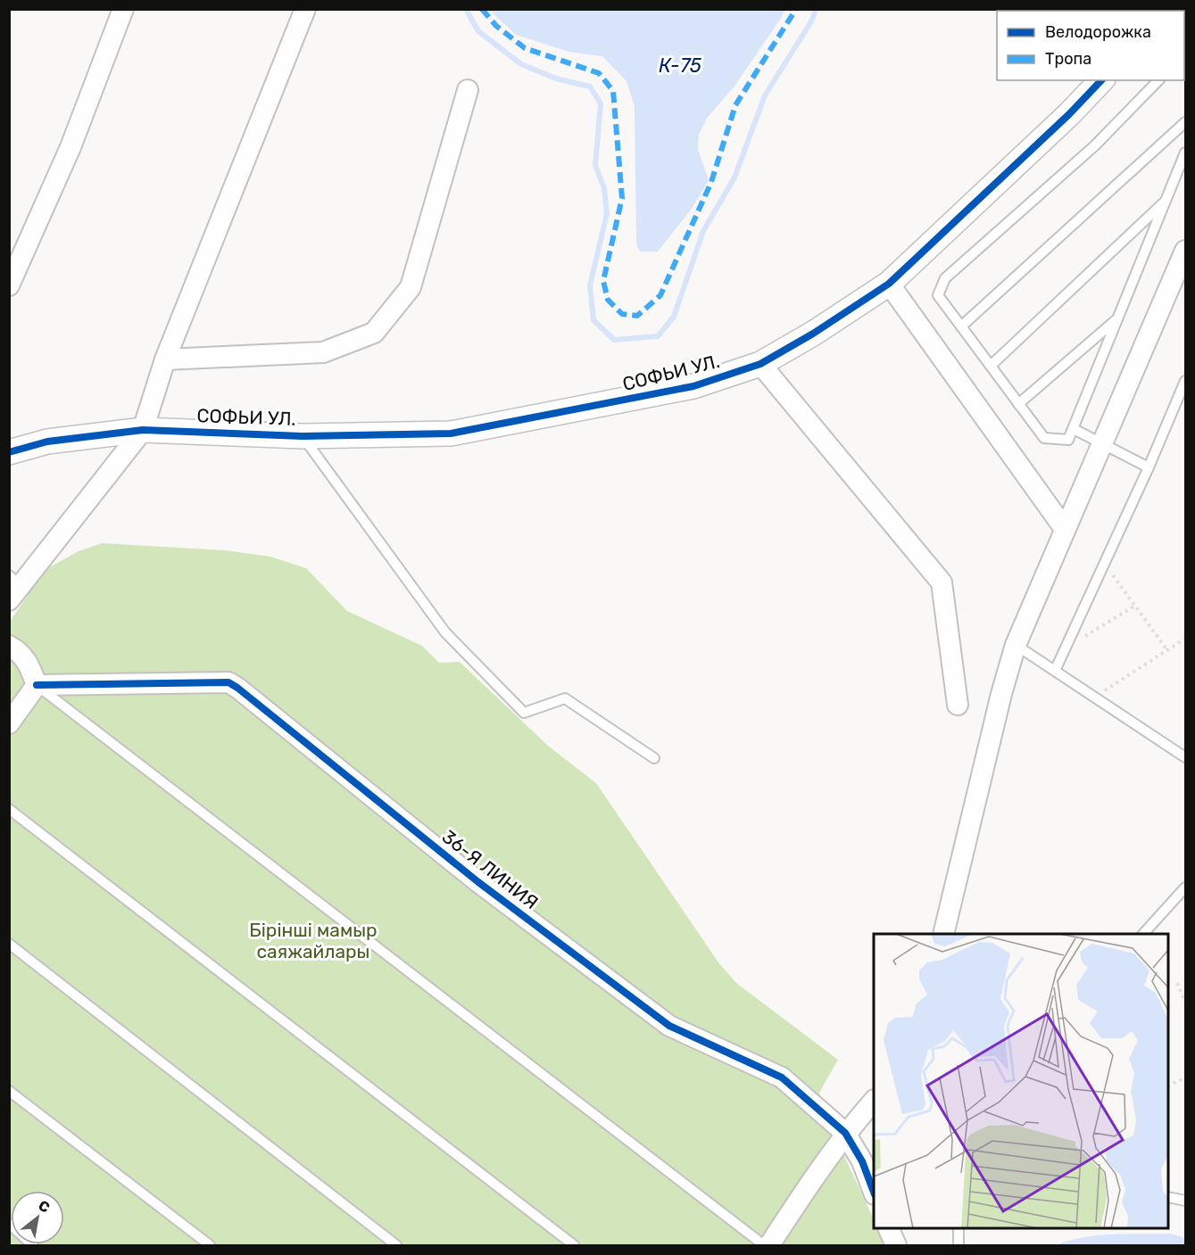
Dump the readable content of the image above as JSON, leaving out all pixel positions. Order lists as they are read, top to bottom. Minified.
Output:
{"streets":{"street":["СОФЬИ УЛ.","36-Я ЛИНИЯ"]},"water":["К-75"],"parks":["Бірінші мамыр саяжайлары"],"legend":["Велодорожка","Тропа"],"north":"top right"}
